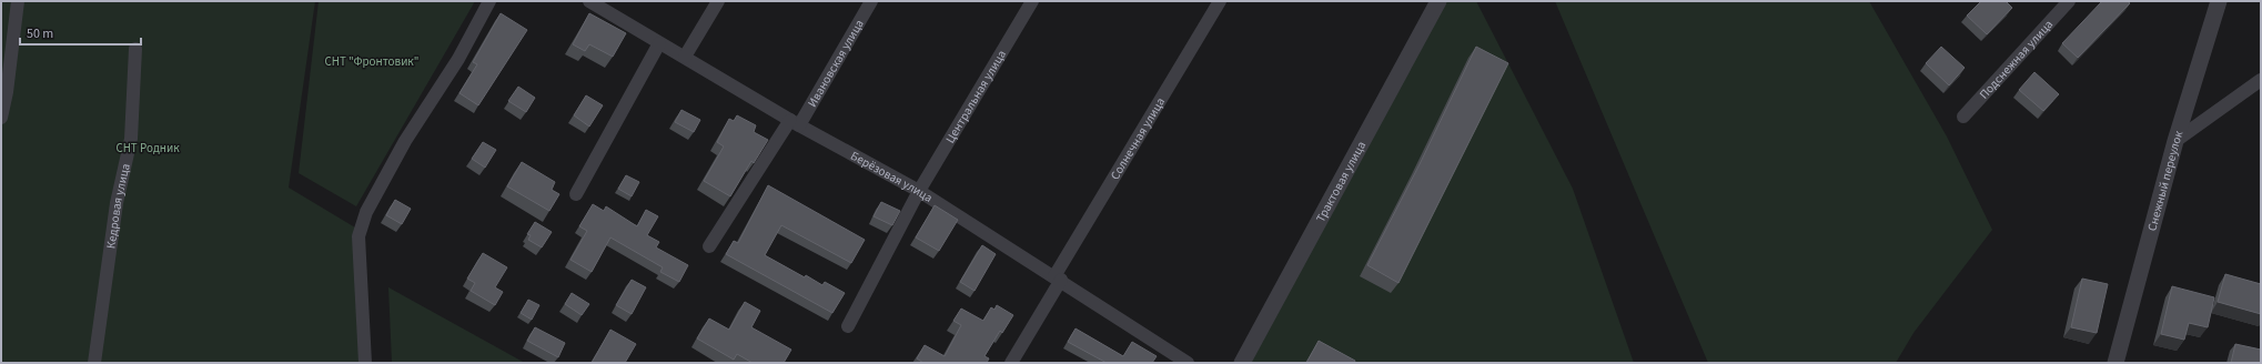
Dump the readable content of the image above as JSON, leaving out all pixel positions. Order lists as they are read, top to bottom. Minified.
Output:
{"streets":{"street":["Подснежная улица","Ивановская улица","Центральная улица","Солнечная улица","Берёзовая улица","Снежный переулок","Трактовая улица","Кедровая улица"]},"crossings":[["Ивановская улица","Берёзовая улица"],["Центральная улица","Берёзовая улица"],["Солнечная улица","Берёзовая улица"]],"parks":["СНТ \"Фронтовик\"","СНТ Родник"],"scale_bar":"50 m"}
